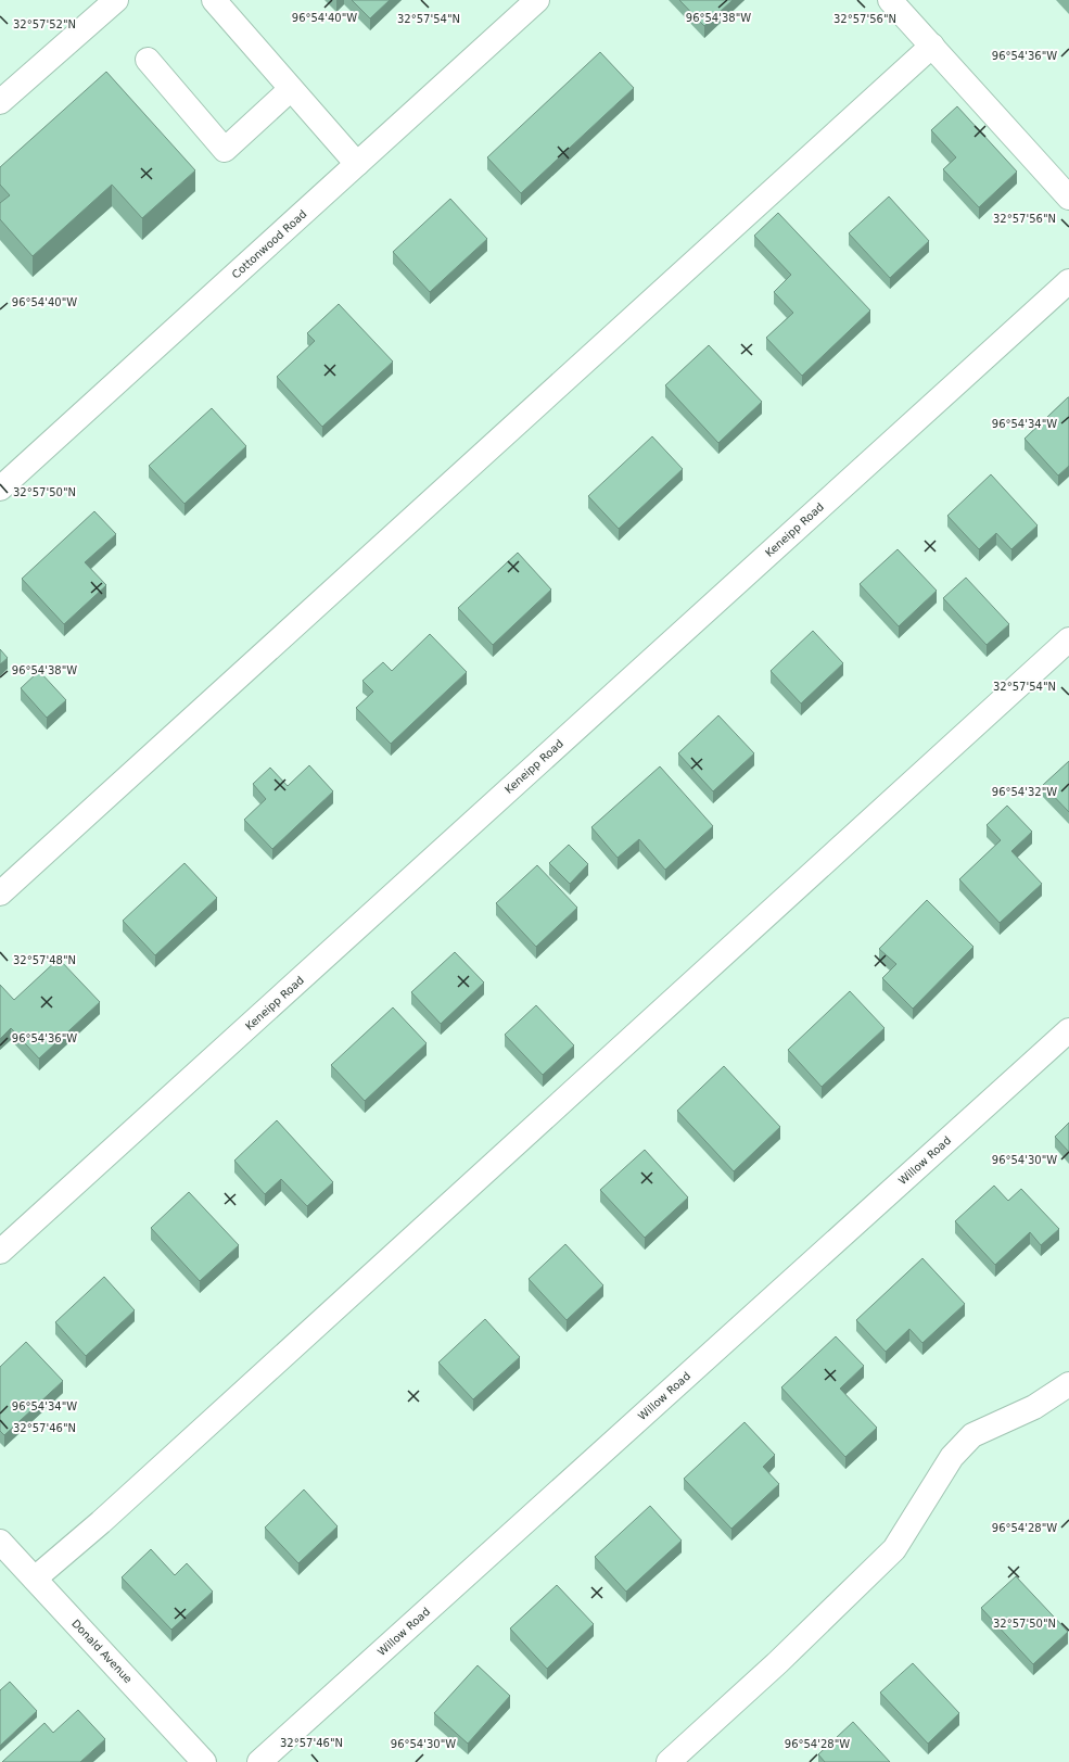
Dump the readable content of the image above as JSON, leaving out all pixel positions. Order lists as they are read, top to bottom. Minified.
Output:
{"streets":{"street":["Cottonwood Road","Keneipp Road","Willow Road","Donald Avenue"]},"coordinates":["96°54'40\"W","96°54'38\"W","32°57'54\"N","32°57'56\"N","32°57'52\"N","96°54'36\"W","96°54'34\"W","32°57'50\"N","96°54'32\"W","32°57'48\"N","96°54'30\"W","32°57'46\"N","96°54'28\"W"]}
